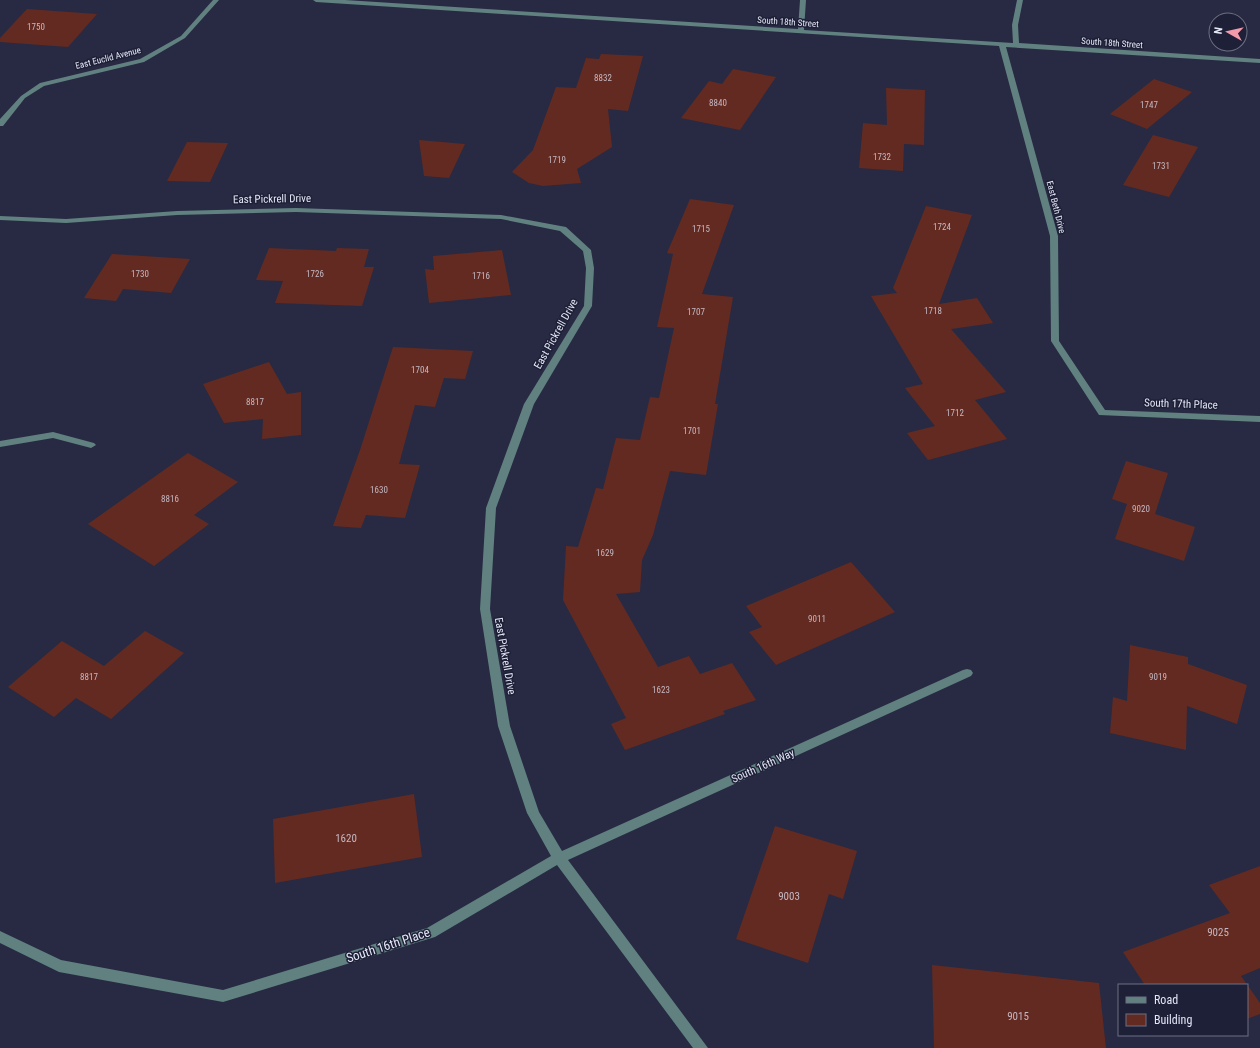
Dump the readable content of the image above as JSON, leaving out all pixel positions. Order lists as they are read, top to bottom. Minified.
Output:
{"streets":{"street":["South 18th Street","East Euclid Avenue","East Pickrell Drive","East Beth Drive","South 17th Place","South 16th Way","South 16th Place"]},"crossings":[["South 18th Street","East Beth Drive"],["East Pickrell Drive","South 16th Way"],["East Pickrell Drive","South 16th Place"],["East Beth Drive","South 17th Place"],["South 16th Way","South 16th Place"]],"house_numbers":["1750","8832","8840","1747","1732","1719","1731","1724","1715","1730","1726","1716","1718","1707","1704","8817","1712","1701","1630","8816","9020","1629","9011","8817","9019","1623","1620","9003","9025","9015"],"legend":["Road","Building"],"north":"left"}
